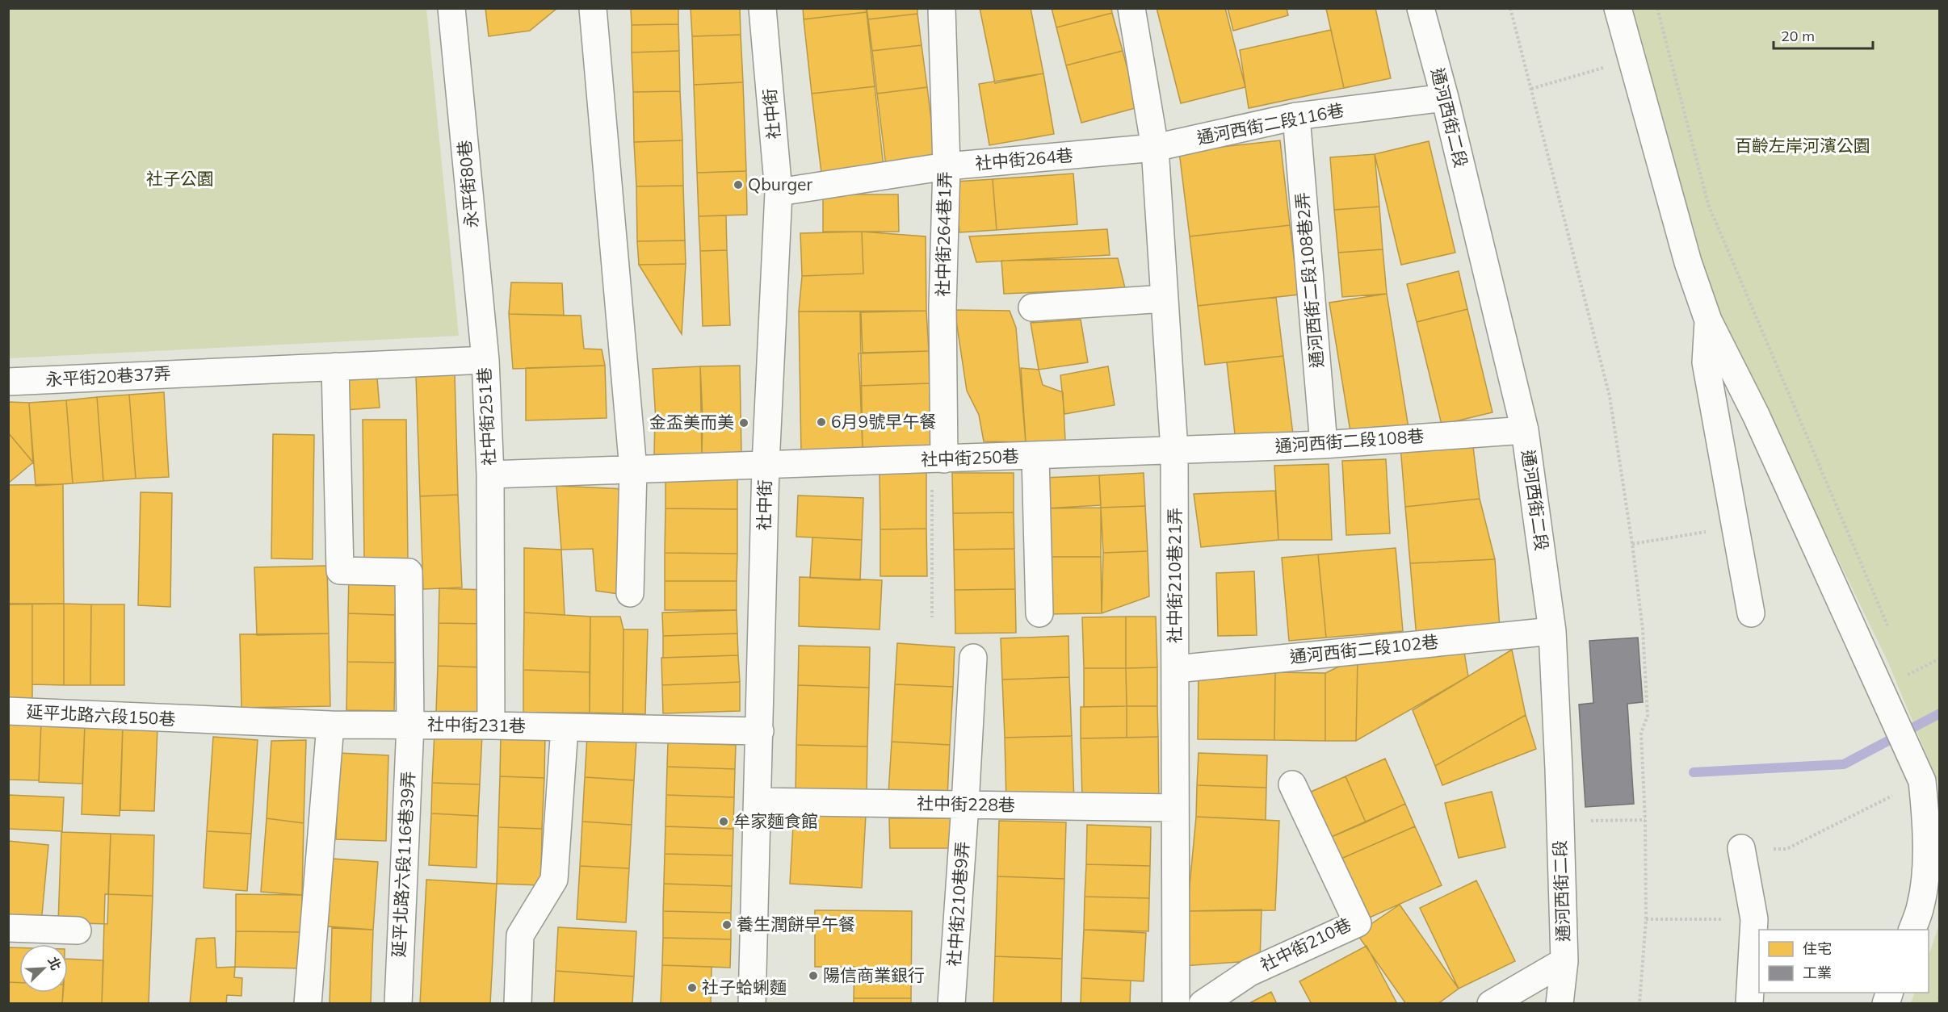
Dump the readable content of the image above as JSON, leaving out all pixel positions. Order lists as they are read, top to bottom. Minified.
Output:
{"streets":{"street":["社中街","通河西街二段","通河西街二段116巷","社中街264巷","永平街80巷","社中街264巷1弄","通河西街二段108巷2弄","永平街20巷37弄","社中街251巷","通河西街二段108巷","社中街250巷","社中街210巷21弄","通河西街二段102巷","延平北路六段150巷","社中街231巷","社中街228巷","延平北路六段116巷39弄","社中街210巷9弄","社中街210巷"]},"crossings":[["社中街","社中街264巷"],["社中街","社中街251巷"],["社中街","社中街250巷"],["社中街","社中街231巷"],["社中街","社中街228巷"],["通河西街二段","通河西街二段116巷"],["通河西街二段","通河西街二段108巷"],["通河西街二段","通河西街二段102巷"],["通河西街二段116巷","社中街264巷"],["通河西街二段116巷","通河西街二段108巷2弄"],["通河西街二段116巷","社中街210巷21弄"],["社中街264巷","社中街264巷1弄"],["社中街264巷","社中街210巷21弄"],["永平街80巷","社中街251巷"],["社中街264巷1弄","社中街250巷"],["通河西街二段108巷2弄","通河西街二段108巷"],["永平街20巷37弄","社中街251巷"],["社中街251巷","社中街250巷"],["社中街251巷","延平北路六段116巷39弄"],["通河西街二段108巷","社中街250巷"],["通河西街二段108巷","社中街210巷21弄"],["社中街250巷","社中街210巷21弄"],["社中街210巷21弄","通河西街二段102巷"],["社中街210巷21弄","社中街228巷"],["延平北路六段150巷","社中街231巷"],["社中街231巷","延平北路六段116巷39弄"],["社中街228巷","社中街210巷9弄"]],"parks":["百齡左岸河濱公園","社子公園"],"places":["Qburger","6月9號早午餐","金盃美而美","牟家麵食館","養生潤餅早午餐","陽信商業銀行","社子蛤蜊麵"],"legend":["住宅","工業"],"scale_bar":"20 m","north":"top right"}
